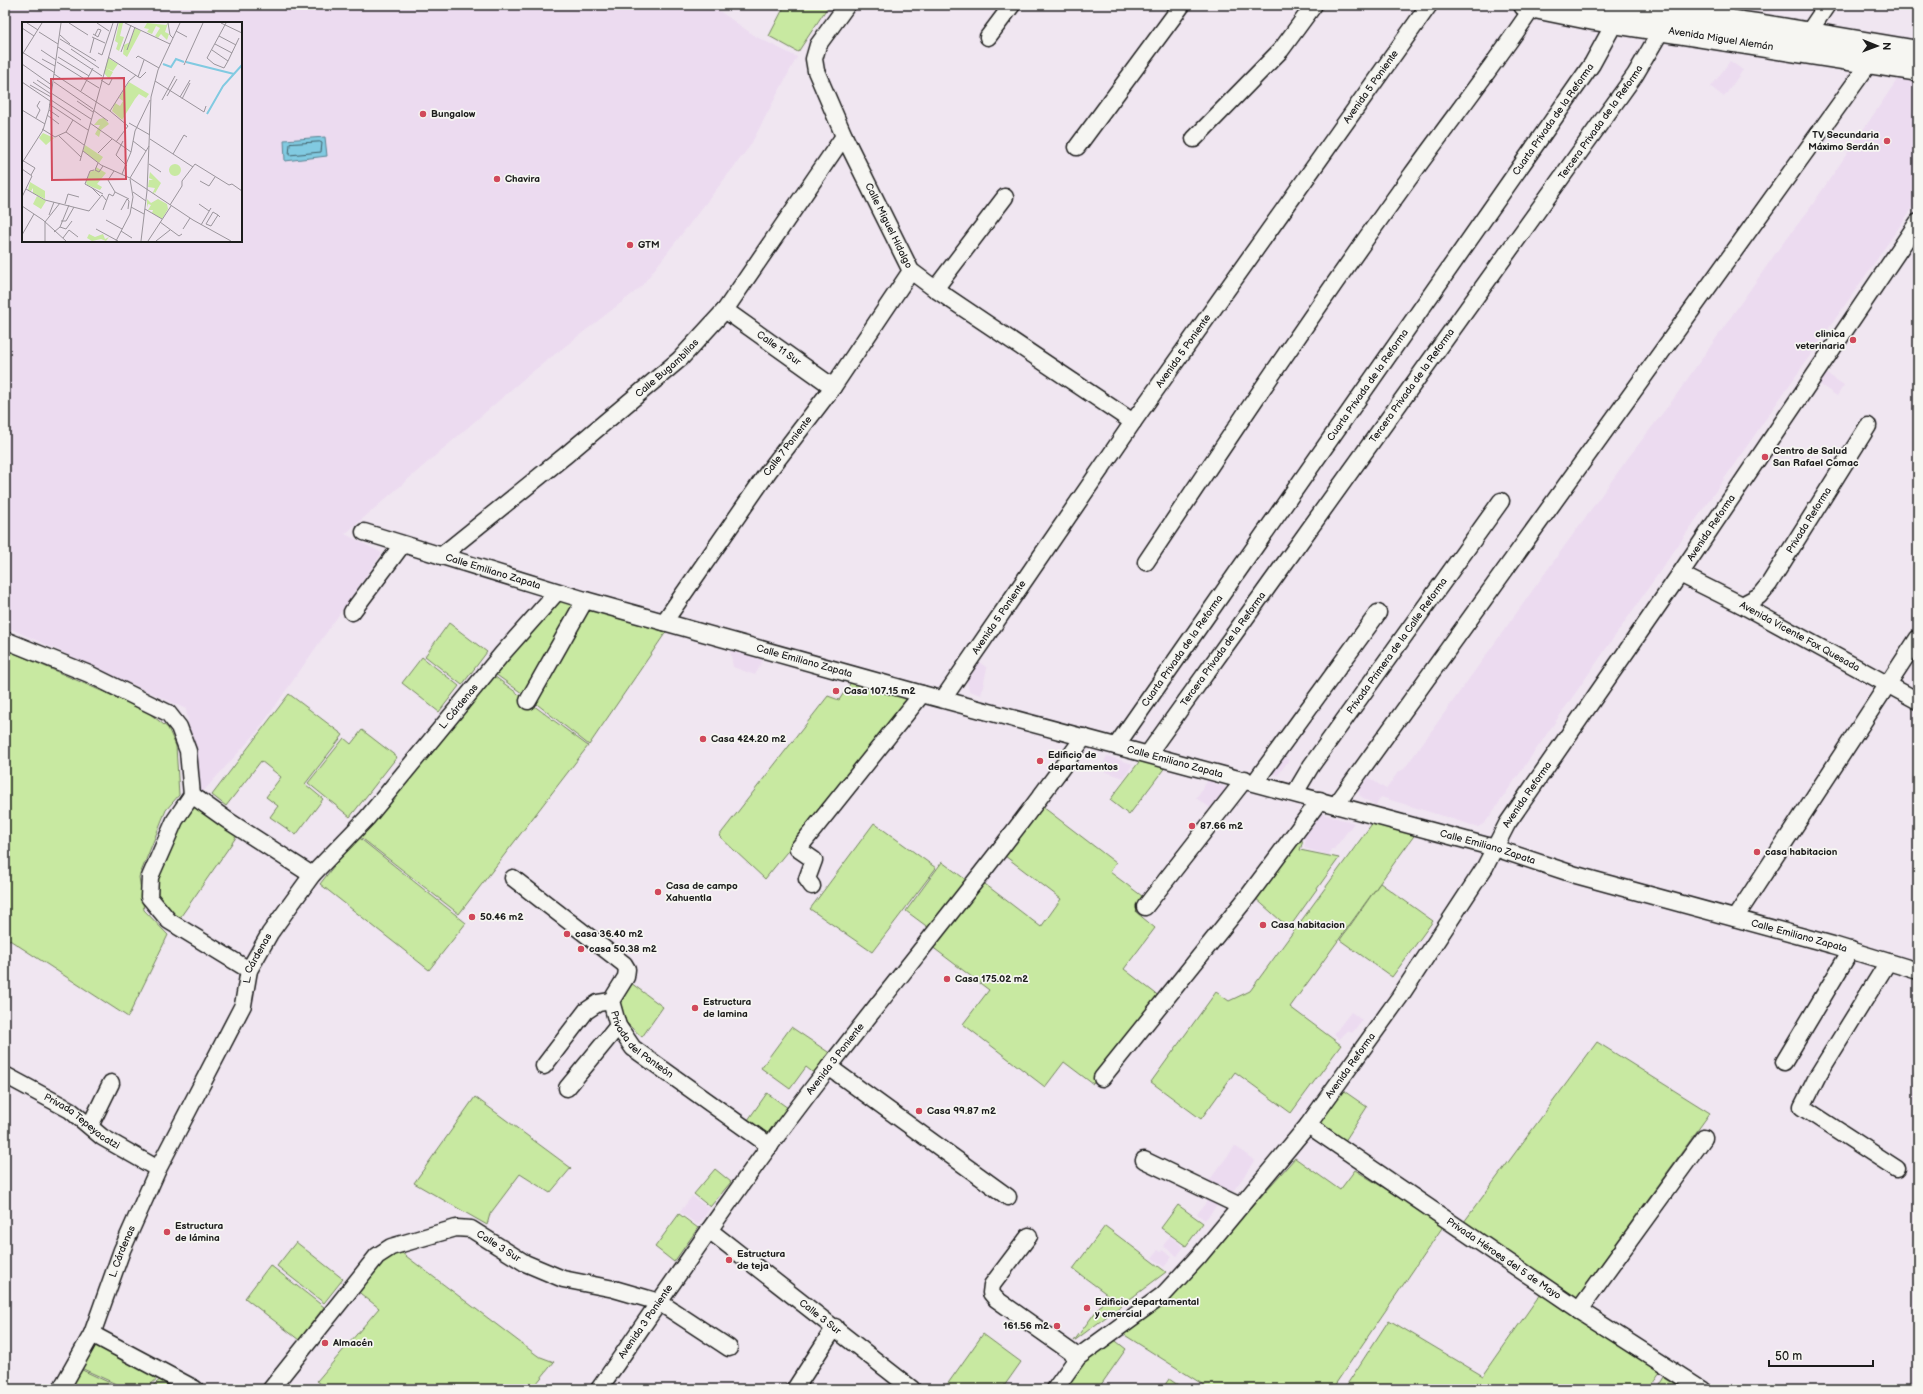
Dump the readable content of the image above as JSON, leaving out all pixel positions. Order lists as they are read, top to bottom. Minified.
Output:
{"streets":{"main road":["Avenida Miguel Alemán"],"street":["Avenida 5 Poniente","Cuarta Privada de la Reforma","Tercera Privada de la Reforma","Calle Miguel Hidalgo","Calle 11 Sur","Calle Bugambilias","Calle 7 Poniente","Privada Reforma","Avenida Reforma","Calle Emiliano Zapata","Avenida Vicente Fox Quesada","Privada Primera de la Calle Reforma","L. Cárdenas","Privada del Panteón","Avenida 3 Poniente","Privada Tepeyacatzi","Calle 3 Sur","Privada Héroes del 5 de Mayo"]},"crossings":[["Avenida Miguel Alemán","Cuarta Privada de la Reforma"],["Avenida Miguel Alemán","Tercera Privada de la Reforma"],["Avenida 5 Poniente","Calle Miguel Hidalgo"],["Avenida 5 Poniente","Calle Emiliano Zapata"],["Cuarta Privada de la Reforma","Calle Emiliano Zapata"],["Tercera Privada de la Reforma","Calle Emiliano Zapata"],["Calle Miguel Hidalgo","Calle Bugambilias"],["Calle Miguel Hidalgo","Calle 7 Poniente"],["Calle 11 Sur","Calle Bugambilias"],["Calle 11 Sur","Calle 7 Poniente"],["Calle Bugambilias","Calle Emiliano Zapata"],["Calle 7 Poniente","Calle Emiliano Zapata"],["Privada Reforma","Avenida Vicente Fox Quesada"],["Avenida Reforma","Calle Emiliano Zapata"],["Avenida Reforma","Avenida Vicente Fox Quesada"],["Avenida Reforma","Privada Héroes del 5 de Mayo"],["Calle Emiliano Zapata","Privada Primera de la Calle Reforma"],["Calle Emiliano Zapata","L. Cárdenas"],["Calle Emiliano Zapata","Avenida 3 Poniente"],["L. Cárdenas","Privada Tepeyacatzi"],["Privada del Panteón","Avenida 3 Poniente"],["Avenida 3 Poniente","Calle 3 Sur"]],"places":["Bungalow","TV Secundaria Máximo Serdán","Chavira","GTM","clinica veterinaria","Centro de Salud San Rafael Comac","Casa 107.15 m2","Casa 424.20 m2","Edificio de departamentos","87.66 m2","casa habitacion","Casa de campo Xahuentla","50.46 m2","Casa habitacion","casa 36.40 m2","casa 50.38 m2","Casa 175.02 m2","Estructura de lamina","Casa 99.87 m2","Estructura de lámina","Estructura de teja","Edificio departamental y cmercial","161.56 m2","Almacén"],"scale_bar":"50 m","north":"right"}
